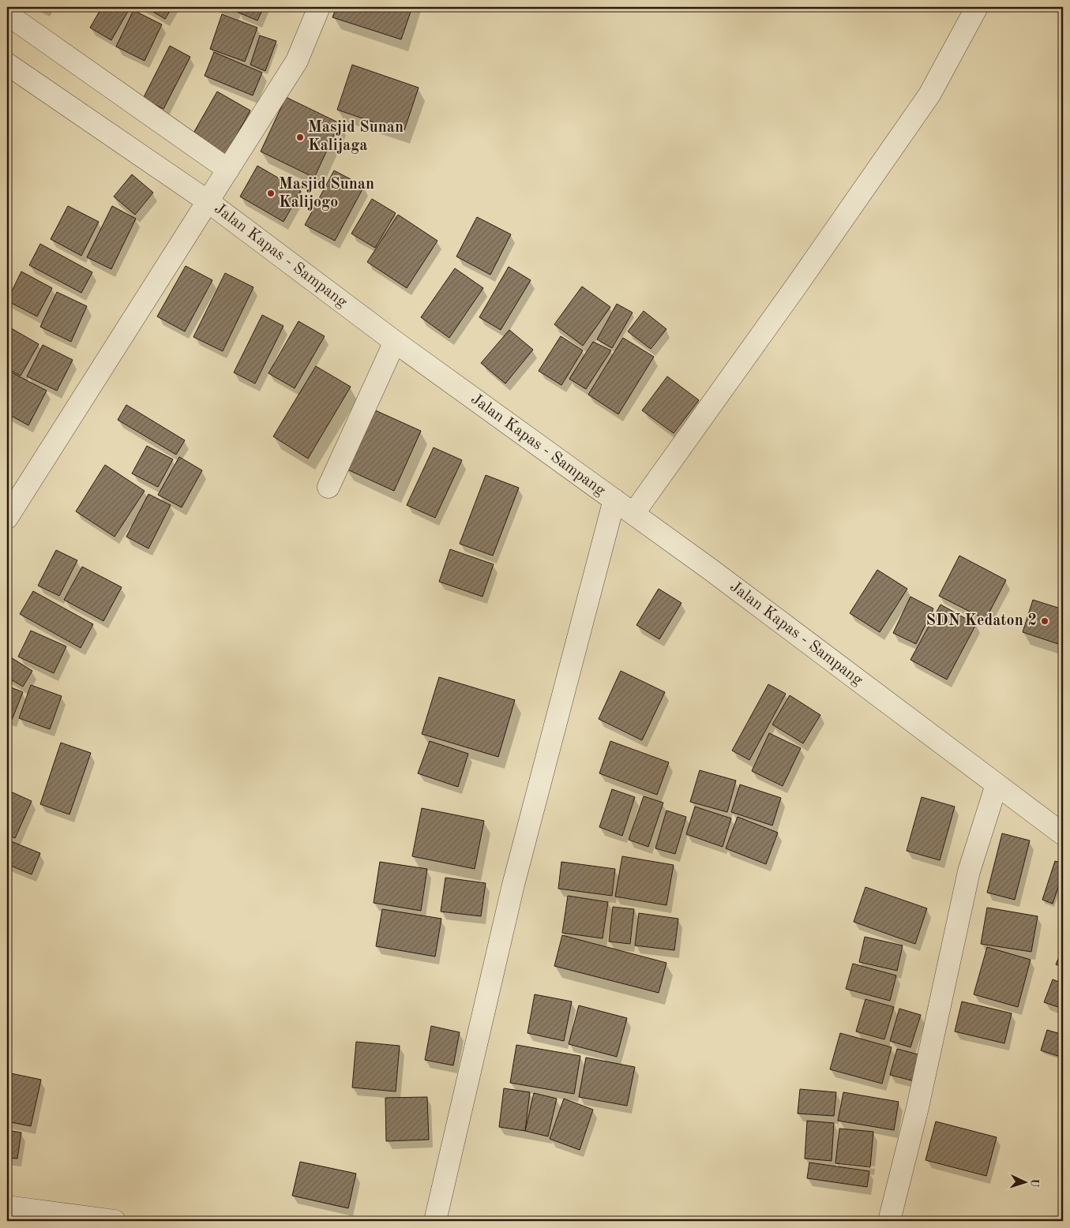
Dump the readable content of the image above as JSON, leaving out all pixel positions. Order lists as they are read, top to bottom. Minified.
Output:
{"streets":{"street":["Jalan Kapas - Sampang"]},"places":["Masjid Sunan Kalijaga","Masjid Sunan Kalijogo","SDN Kedaton 2"],"north":"right"}
